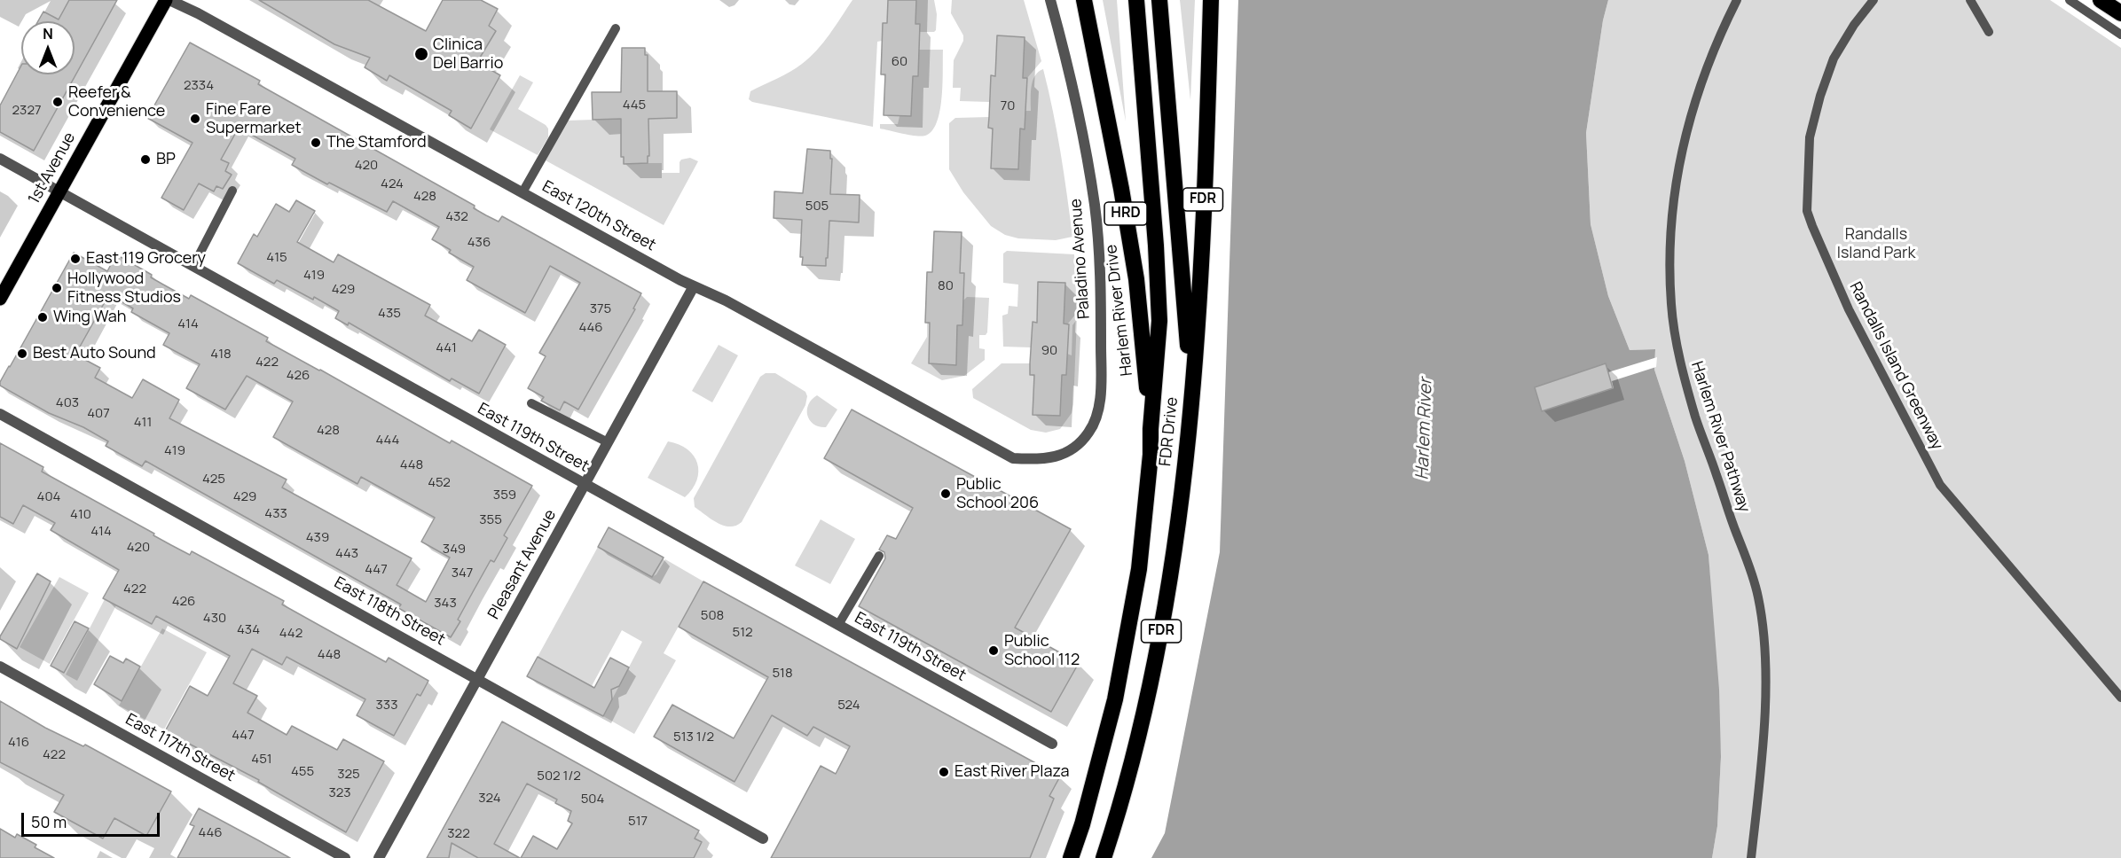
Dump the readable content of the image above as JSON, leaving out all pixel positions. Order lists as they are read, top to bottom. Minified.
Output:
{"streets":{"highway":["FDR","HRD","Harlem River Drive","FDR Drive"],"main road":["1st Avenue"],"street":["East 120th Street","Paladino Avenue","East 119th Street","Pleasant Avenue","East 118th Street","East 117th Street"],"lane":["Randalls Island Greenway","Harlem River Pathway"]},"crossings":[["1st Avenue","East 120th Street"],["1st Avenue","East 119th Street"],["East 120th Street","Paladino Avenue"],["East 120th Street","Pleasant Avenue"],["Harlem River Drive","FDR Drive"],["East 119th Street","Pleasant Avenue"],["Pleasant Avenue","East 118th Street"]],"water":["Harlem River"],"parks":["Randalls Island Park"],"places":["Clinica Del Barrio","Reefer & Convenience","Fine Fare Supermarket","The Stamford","BP","East 119 Grocery","Hollywood Fitness Studios","Wing Wah","Best Auto Sound","Public School 206","Public School 112","East River Plaza"],"house_numbers":["60","2334","445","70","2327","420","424","428","505","432","436","415","419","80","429","375","435","414","446","441","90","418","422","426","403","407","411","428","444","419","448","425","452","359","404","429","433","410","355","414","439","420","349","443","447","347","422","426","343","508","430","434","512","442","448","518","333","524","447","513 1/2","416","422","451","455","325","502 1/2","323","324","504","517","446","322"],"scale_bar":"50 m","north":"top"}
